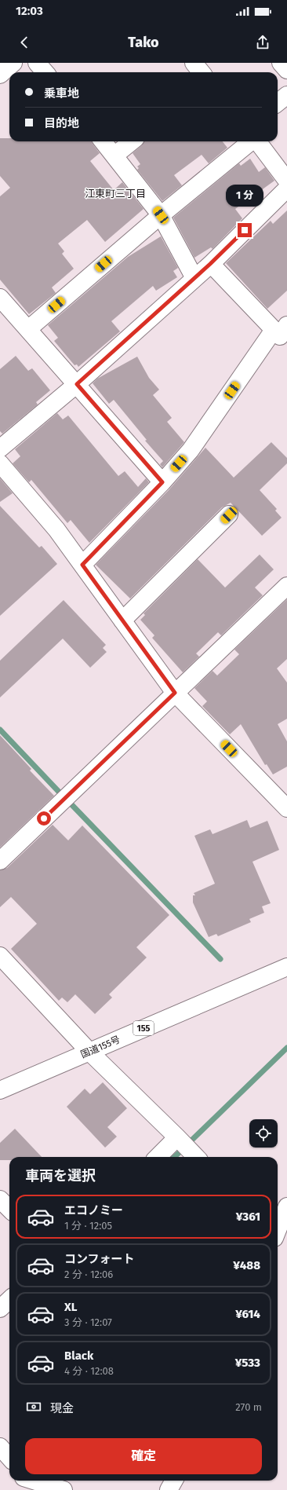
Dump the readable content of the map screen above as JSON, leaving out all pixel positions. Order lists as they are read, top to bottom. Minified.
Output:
{"streets":{"main road":["155","国道155号"]},"districts":["江東町三丁目"],"page":{"status":"12:03","header":"Tako","banner":["乗車地","目的地"],"bubble":"1 分","heading":"車両を選択","list":[{"name":"エコノミー","note":"1 分 · 12:05","value":"¥361"},{"name":"コンフォート","note":"2 分 · 12:06","value":"¥488"},{"name":"XL","note":"3 分 · 12:07","value":"¥614"},{"name":"Black","note":"4 分 · 12:08","value":"¥533"}],"pay":["現金","270 m"],"buttons":"確定"}}
